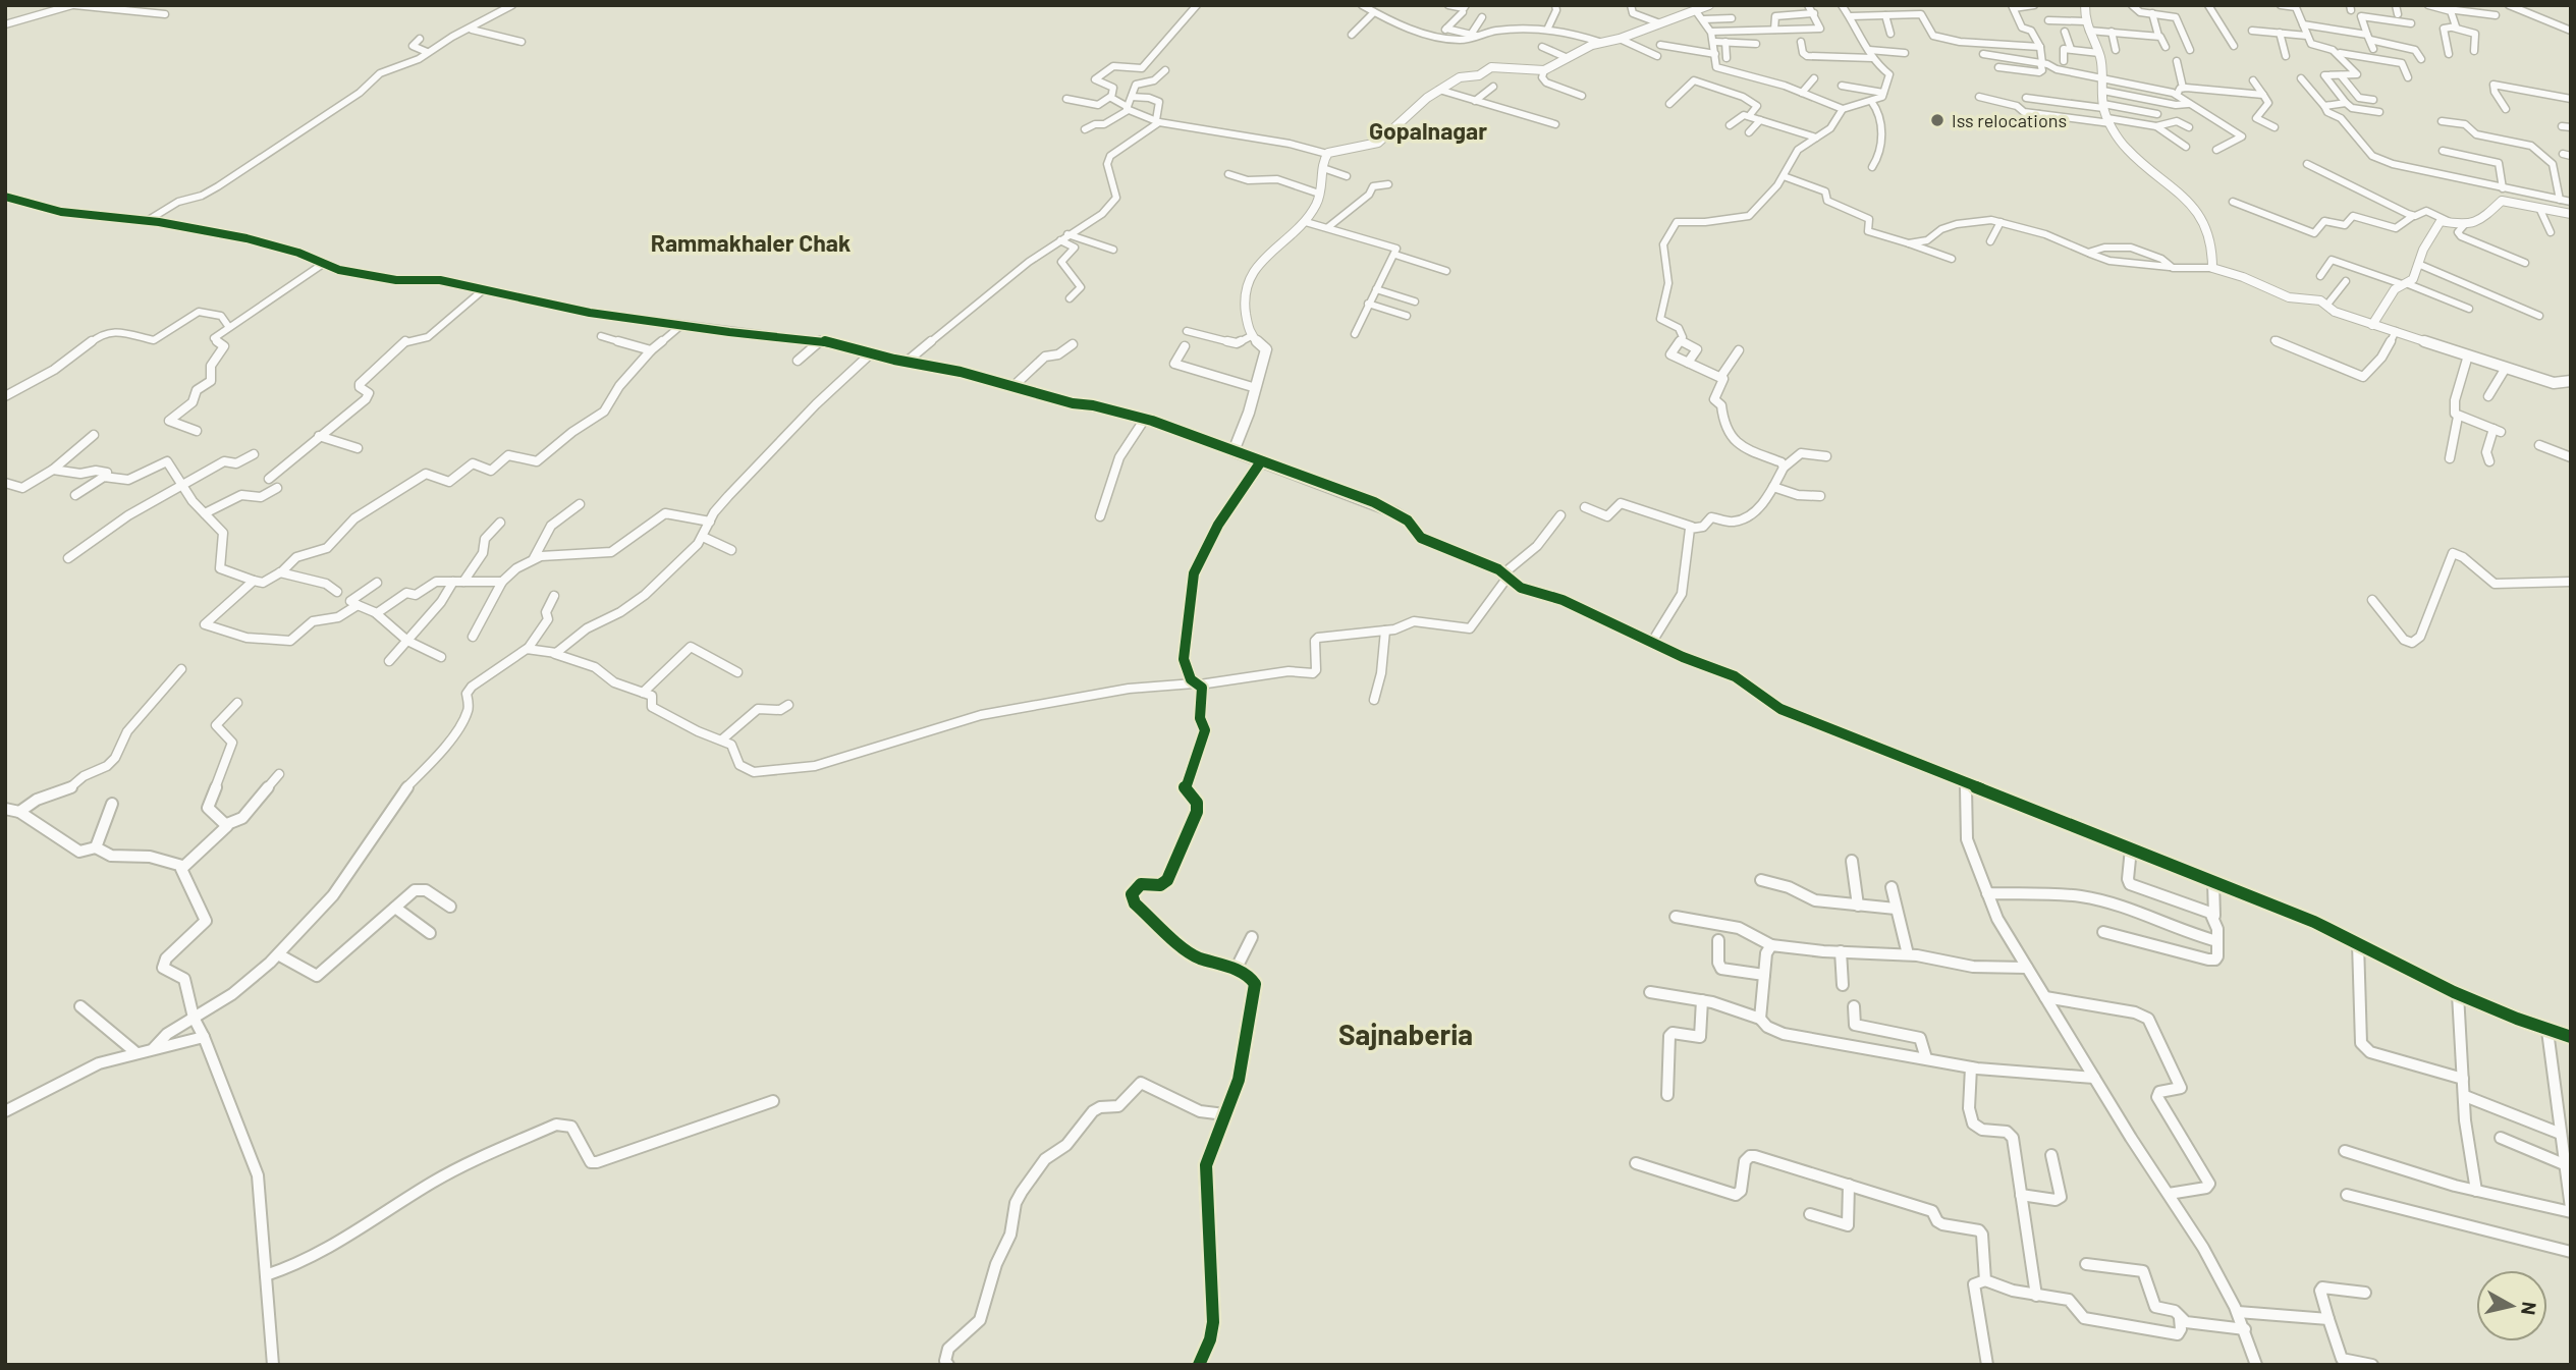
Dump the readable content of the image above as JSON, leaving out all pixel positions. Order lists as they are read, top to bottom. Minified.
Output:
{"districts":["Gopalnagar","Rammakhaler Chak","Sajnaberia"],"places":["Iss relocations"],"north":"right"}
